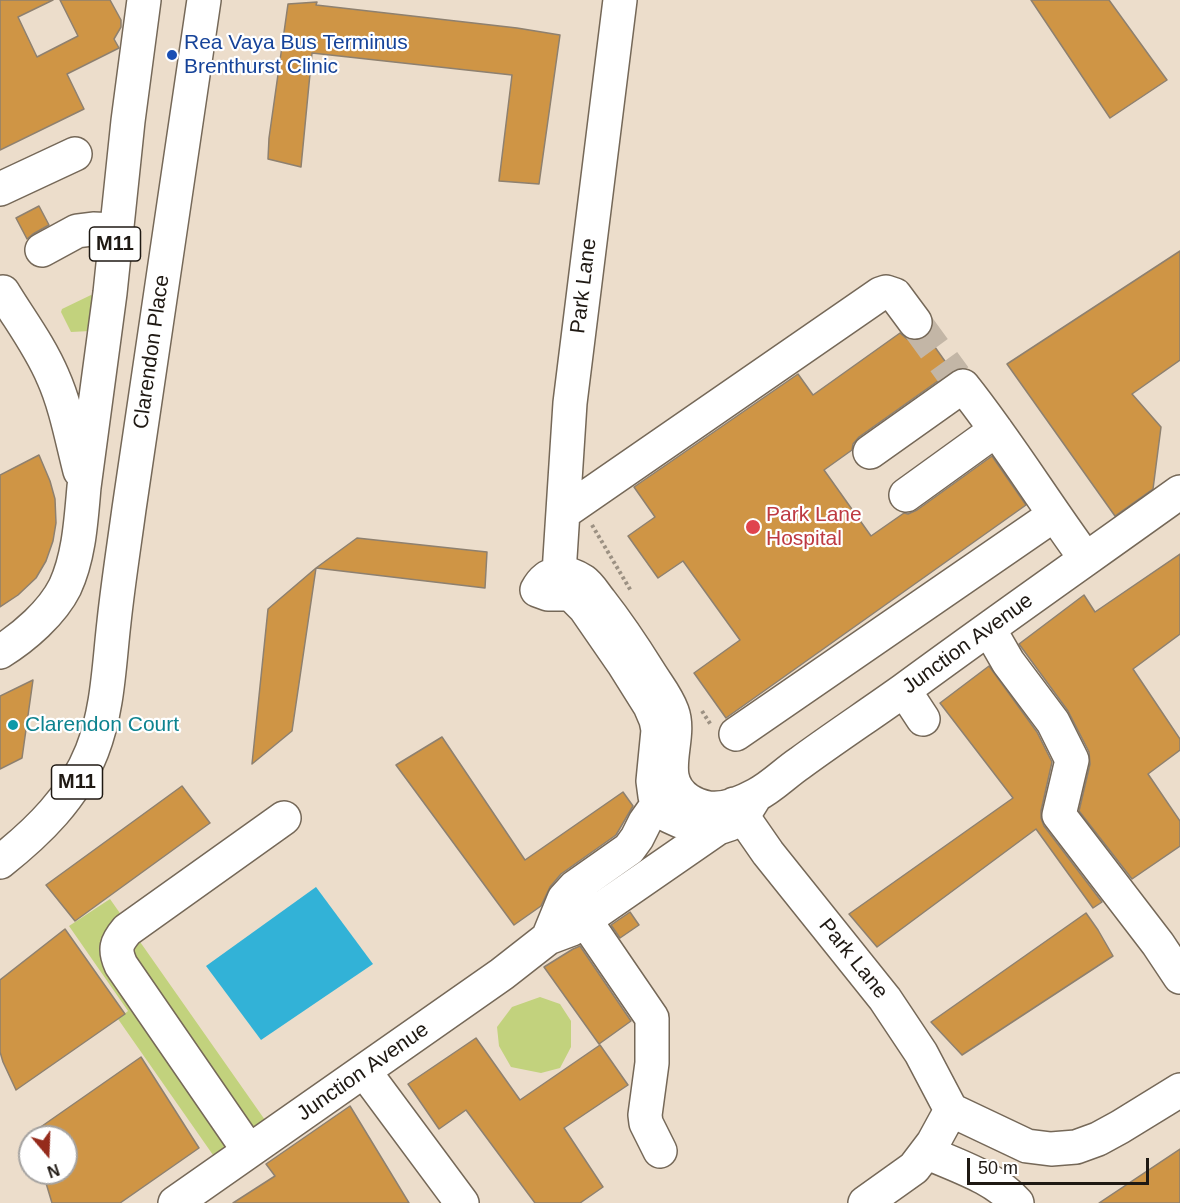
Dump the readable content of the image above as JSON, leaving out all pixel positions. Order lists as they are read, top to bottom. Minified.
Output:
{"streets":{"street":["M11","Park Lane","Clarendon Place","Junction Avenue"]},"crossings":[["Park Lane","Junction Avenue"]],"places":["Rea Vaya Bus Terminus Brenthurst Clinic","Park Lane Hospital","Clarendon Court"],"scale_bar":"50 m","north":"bottom"}
